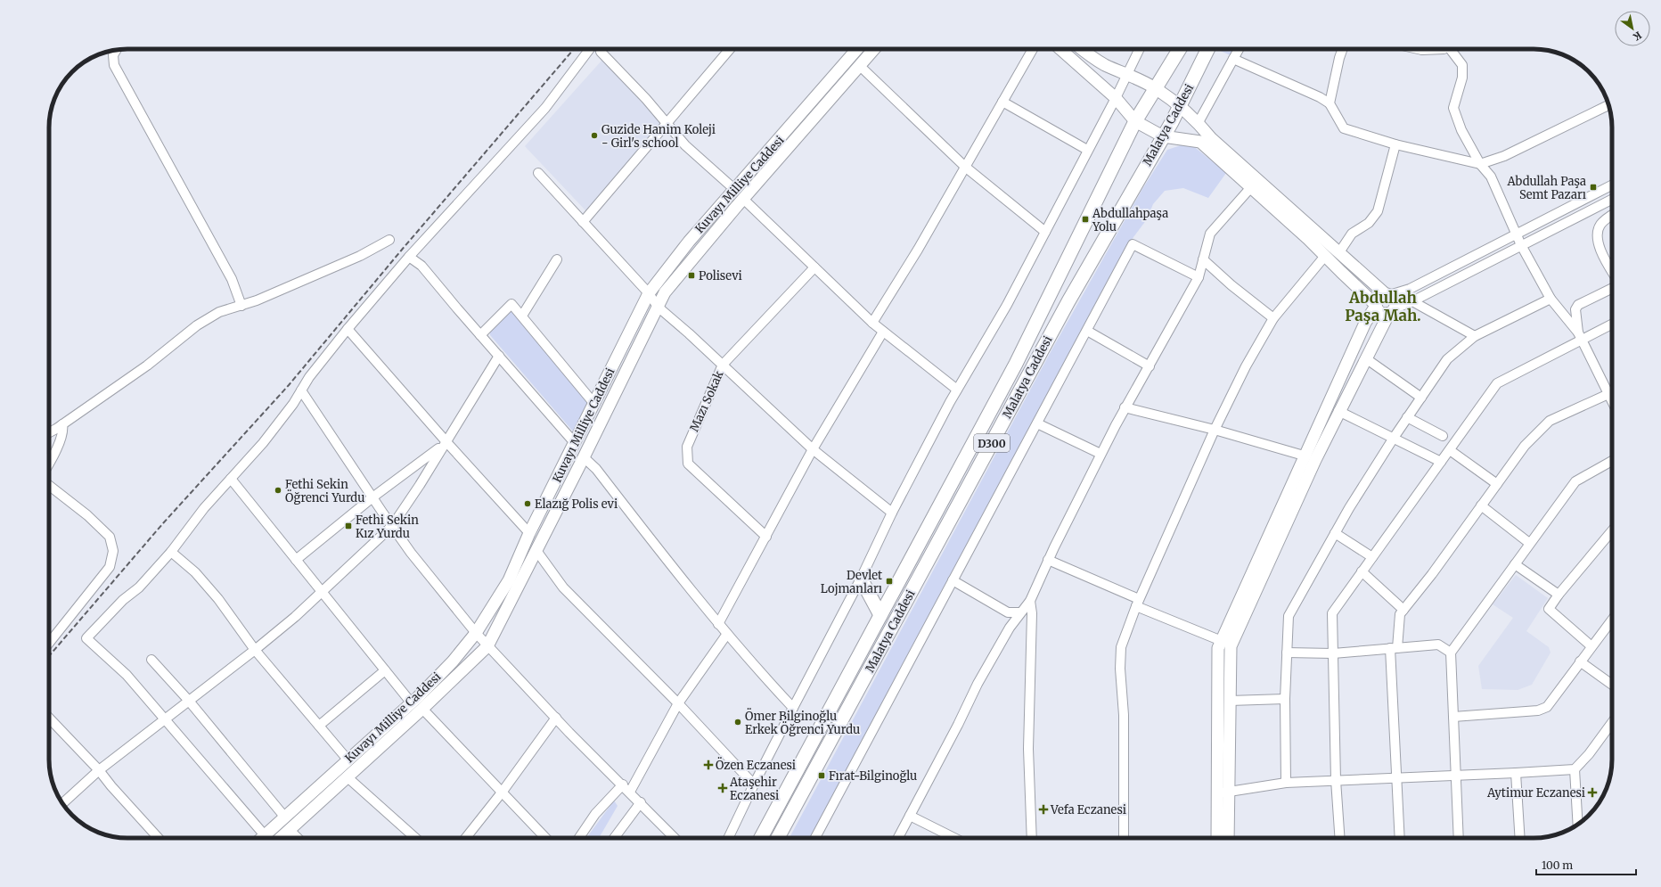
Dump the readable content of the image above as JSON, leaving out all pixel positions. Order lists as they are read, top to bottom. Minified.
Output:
{"streets":{"highway":["Malatya Caddesi","D300"],"main road":["Kuvayı Milliye Caddesi"],"street":["Mazı Sokak"]},"districts":["Abdullah Paşa Mah."],"places":{"other":["Guzide Hanim Koleji - Girl's school","Fethi Sekin Öğrenci Yurdu","Elazığ Polis evi","Ömer Bilginoğlu Erkek Öğrenci Yurdu"],"transit":["Abdullah Paşa Semt Pazarı","Abdullahpaşa Yolu","Polisevi","Fethi Sekin Kız Yurdu","Devlet Lojmanları","Fırat-Bilginoğlu"],"health":["Özen Eczanesi","Ataşehir Eczanesi","Aytimur Eczanesi","Vefa Eczanesi"]},"scale_bar":"100 m","north":"bottom right"}
